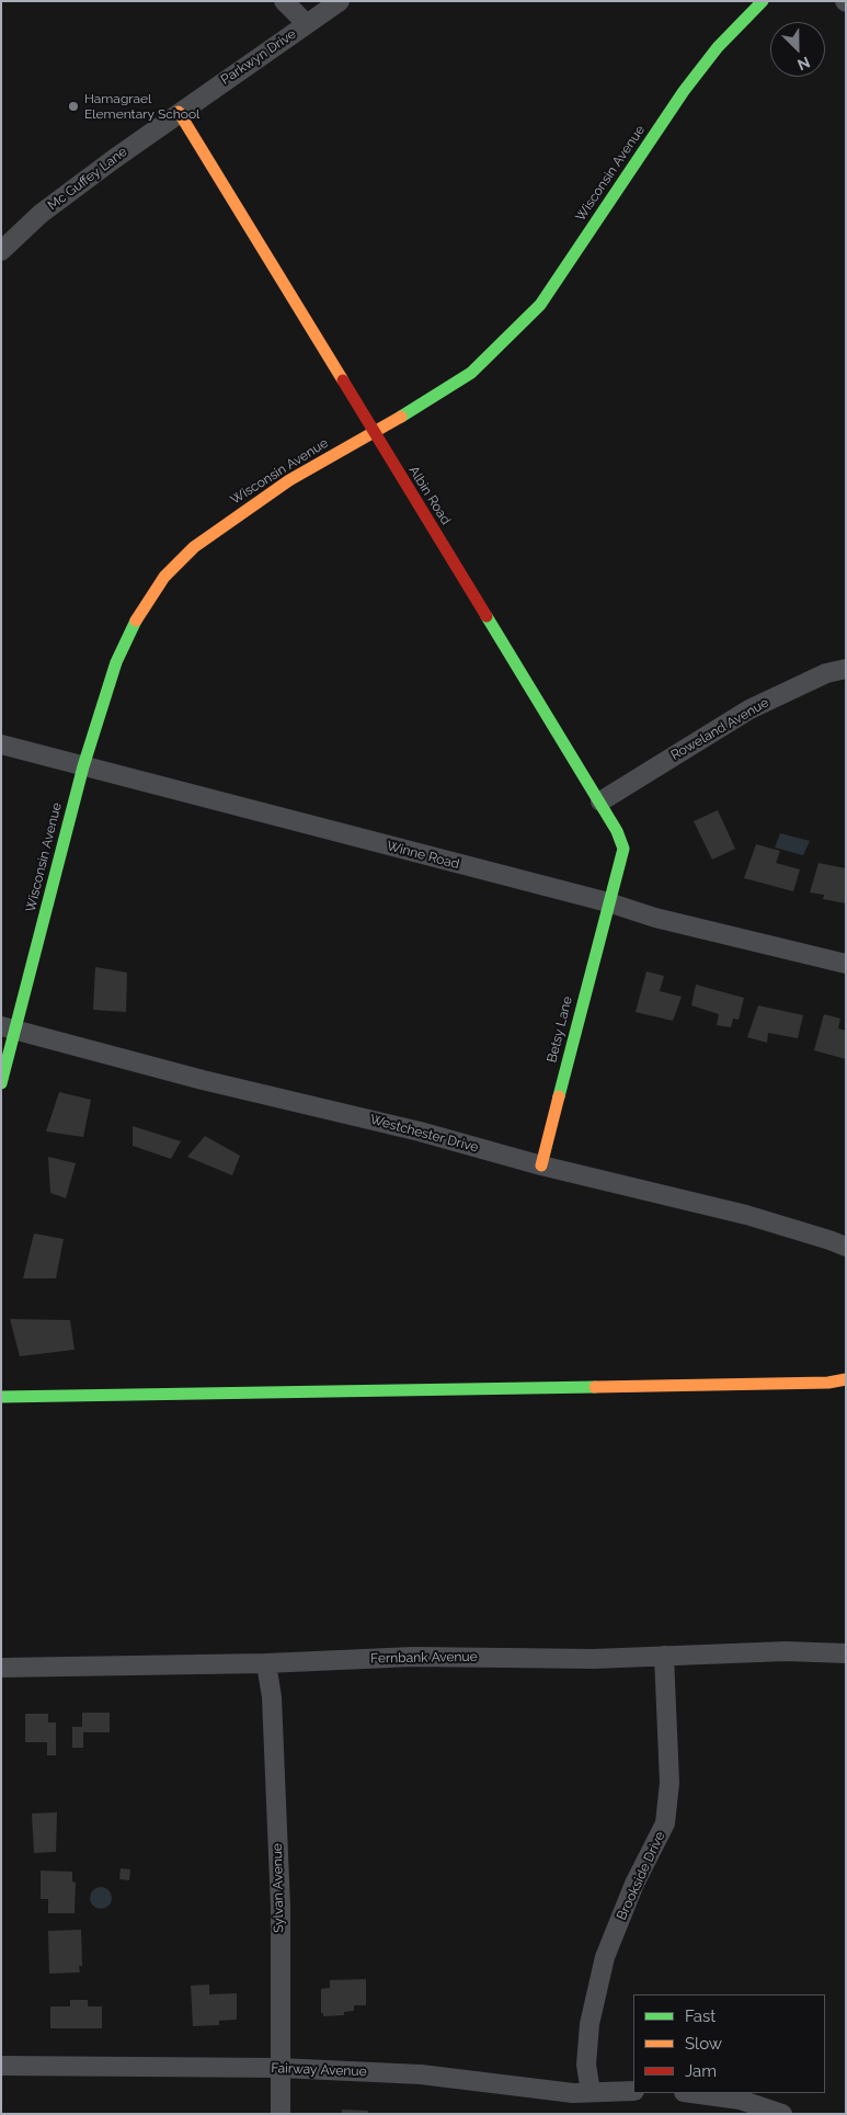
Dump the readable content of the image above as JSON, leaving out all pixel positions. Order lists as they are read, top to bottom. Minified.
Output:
{"streets":{"street":["Parkwyn Drive","Wisconsin Avenue","Mc Guffey Lane","Albin Road","Roweland Avenue","Winne Road","Betsy Lane","Westchester Drive","Fernbank Avenue","Brookside Drive","Sylvan Avenue","Fairway Avenue"]},"crossings":[["Parkwyn Drive","Mc Guffey Lane"],["Parkwyn Drive","Albin Road"],["Wisconsin Avenue","Albin Road"],["Wisconsin Avenue","Winne Road"],["Wisconsin Avenue","Westchester Drive"],["Mc Guffey Lane","Albin Road"],["Albin Road","Roweland Avenue"],["Albin Road","Winne Road"],["Albin Road","Betsy Lane"],["Winne Road","Betsy Lane"],["Betsy Lane","Westchester Drive"],["Fernbank Avenue","Brookside Drive"],["Fernbank Avenue","Sylvan Avenue"],["Brookside Drive","Fairway Avenue"],["Sylvan Avenue","Fairway Avenue"]],"places":["Hamagrael Elementary School"],"legend":["Fast","Slow","Jam"],"north":"bottom right"}
